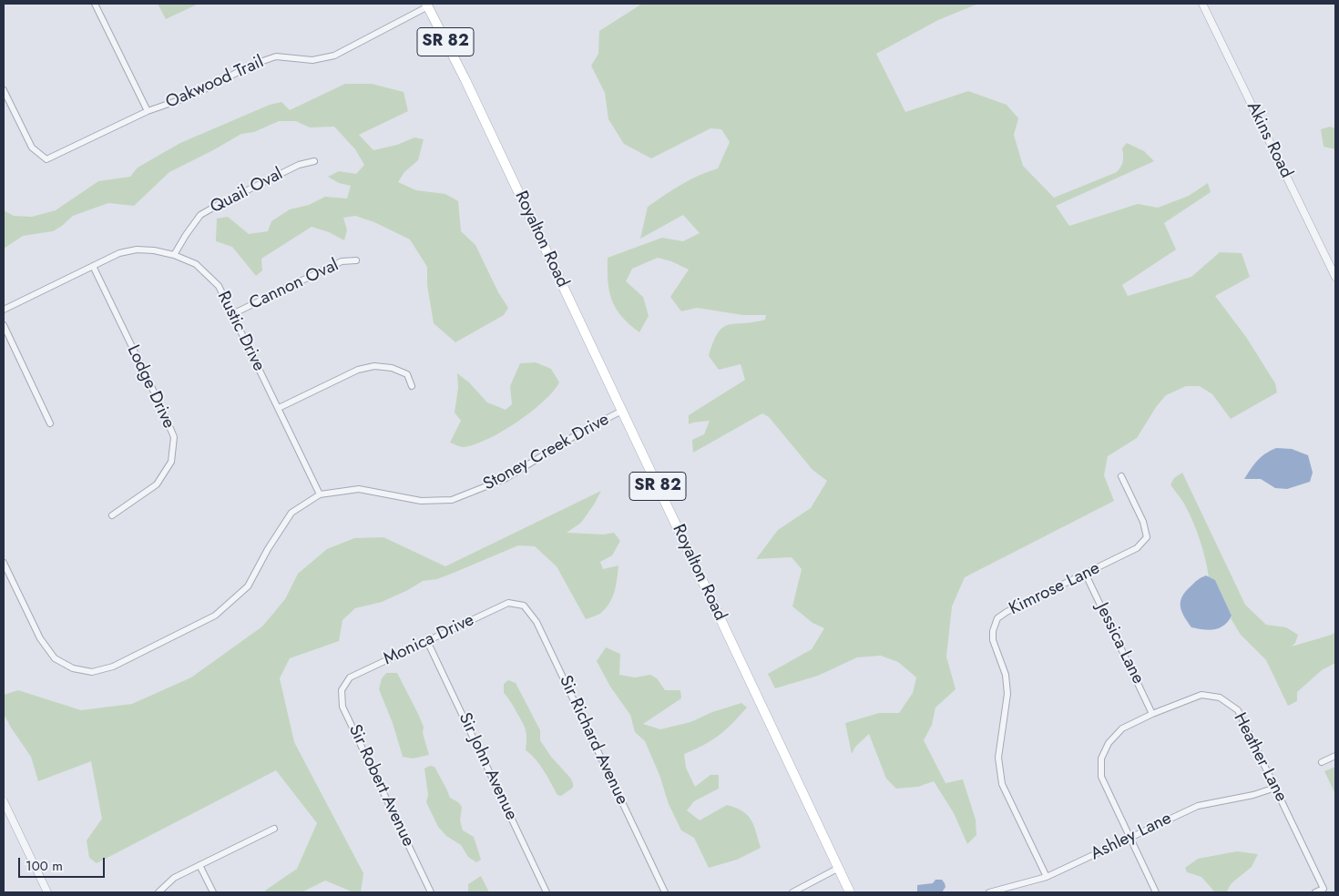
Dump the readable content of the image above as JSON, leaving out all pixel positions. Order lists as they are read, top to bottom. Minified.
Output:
{"streets":{"main road":["SR 82","Royalton Road"],"street":["Oakwood Trail","Akins Road","Quail Oval","Cannon Oval","Rustic Drive","Lodge Drive","Stoney Creek Drive","Kimrose Lane","Monica Drive","Jessica Lane","Sir Richard Avenue","Heather Lane","Sir John Avenue","Sir Robert Avenue","Ashley Lane"]},"crossings":[["Oakwood Trail","Royalton Road"],["Quail Oval","Rustic Drive"],["Royalton Road","Stoney Creek Drive"],["Cannon Oval","Rustic Drive"],["Rustic Drive","Lodge Drive"],["Rustic Drive","Stoney Creek Drive"],["Kimrose Lane","Jessica Lane"],["Kimrose Lane","Ashley Lane"],["Monica Drive","Sir Richard Avenue"],["Monica Drive","Sir John Avenue"],["Monica Drive","Sir Robert Avenue"],["Jessica Lane","Heather Lane"],["Heather Lane","Ashley Lane"]],"scale_bar":"100 m"}
